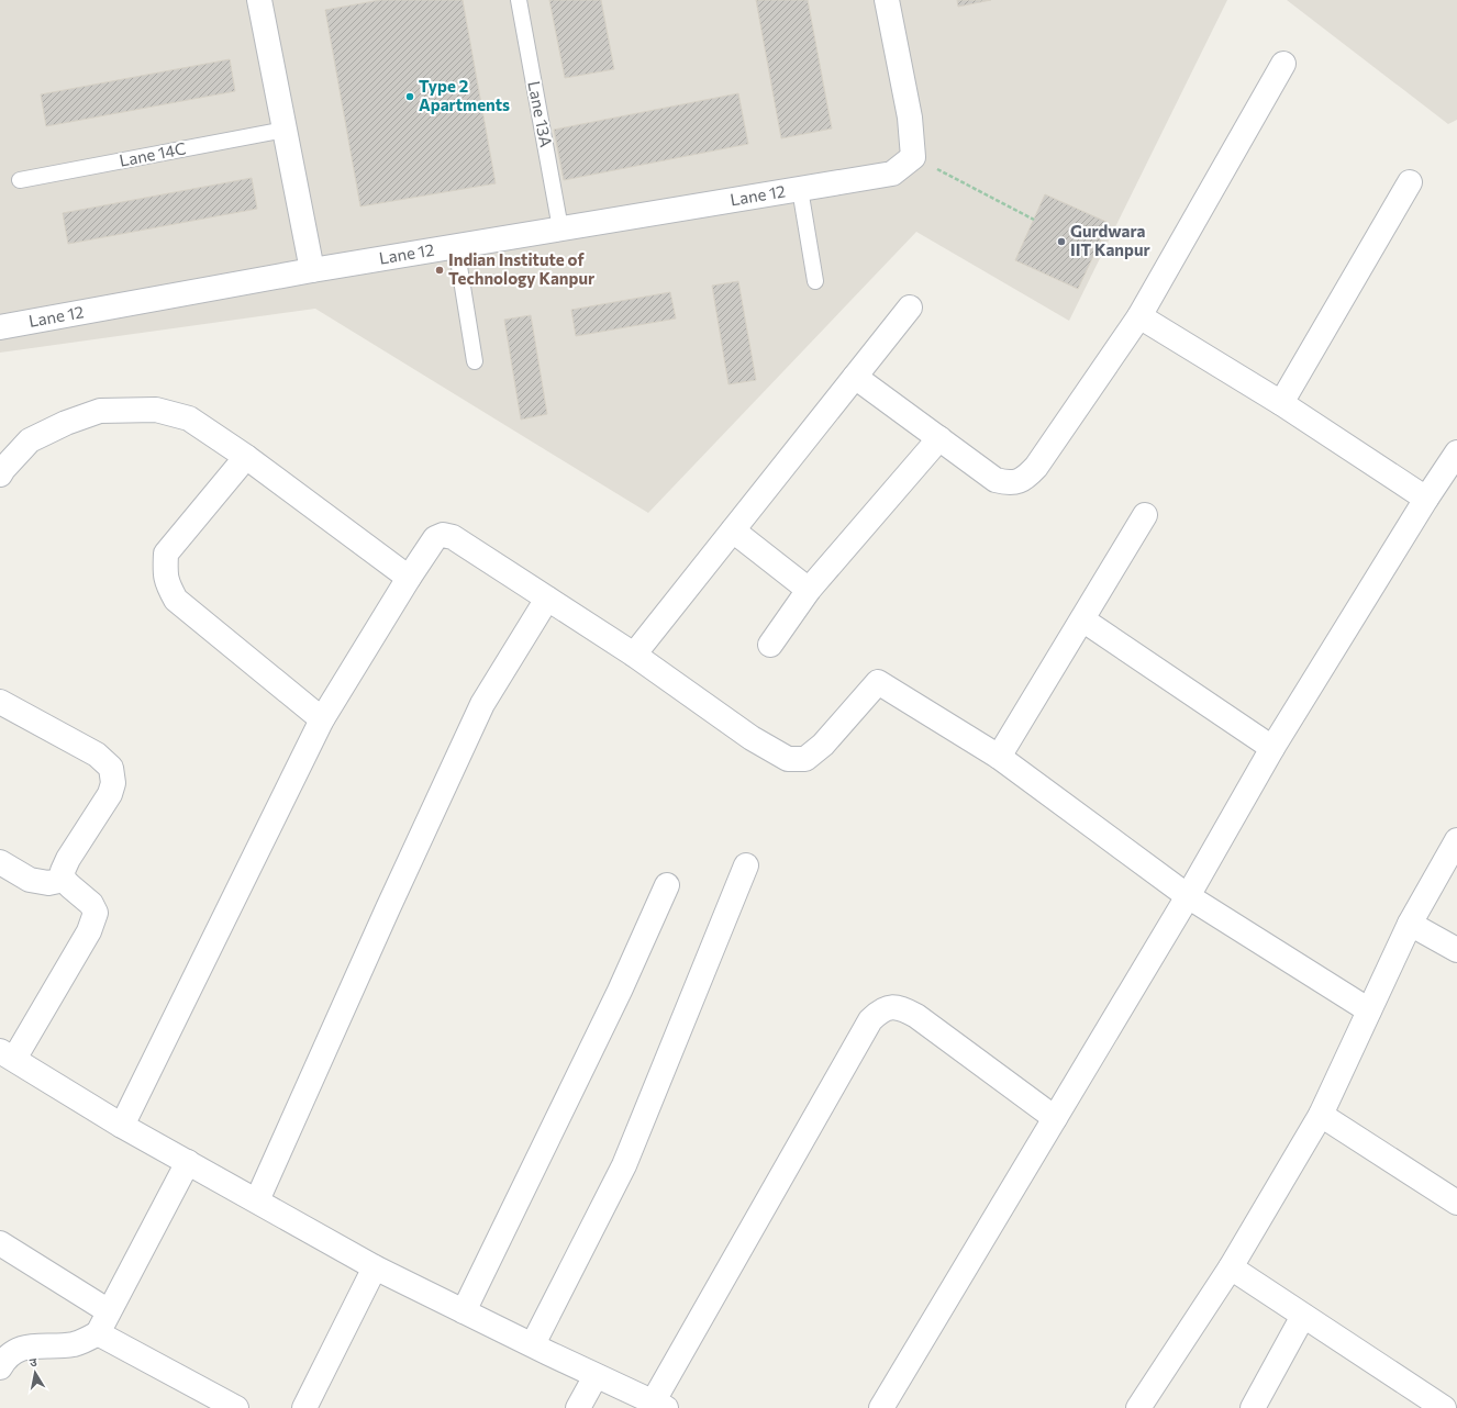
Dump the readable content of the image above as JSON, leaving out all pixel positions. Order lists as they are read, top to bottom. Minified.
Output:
{"streets":{"street":["Lane 12"],"lane":["Lane 13A","Lane 14C"]},"crossings":[["Lane 13A","Lane 12"]],"places":["Type 2 Apartments","Gurdwara IIT Kanpur","Indian Institute of Technology Kanpur"],"north":"top"}
